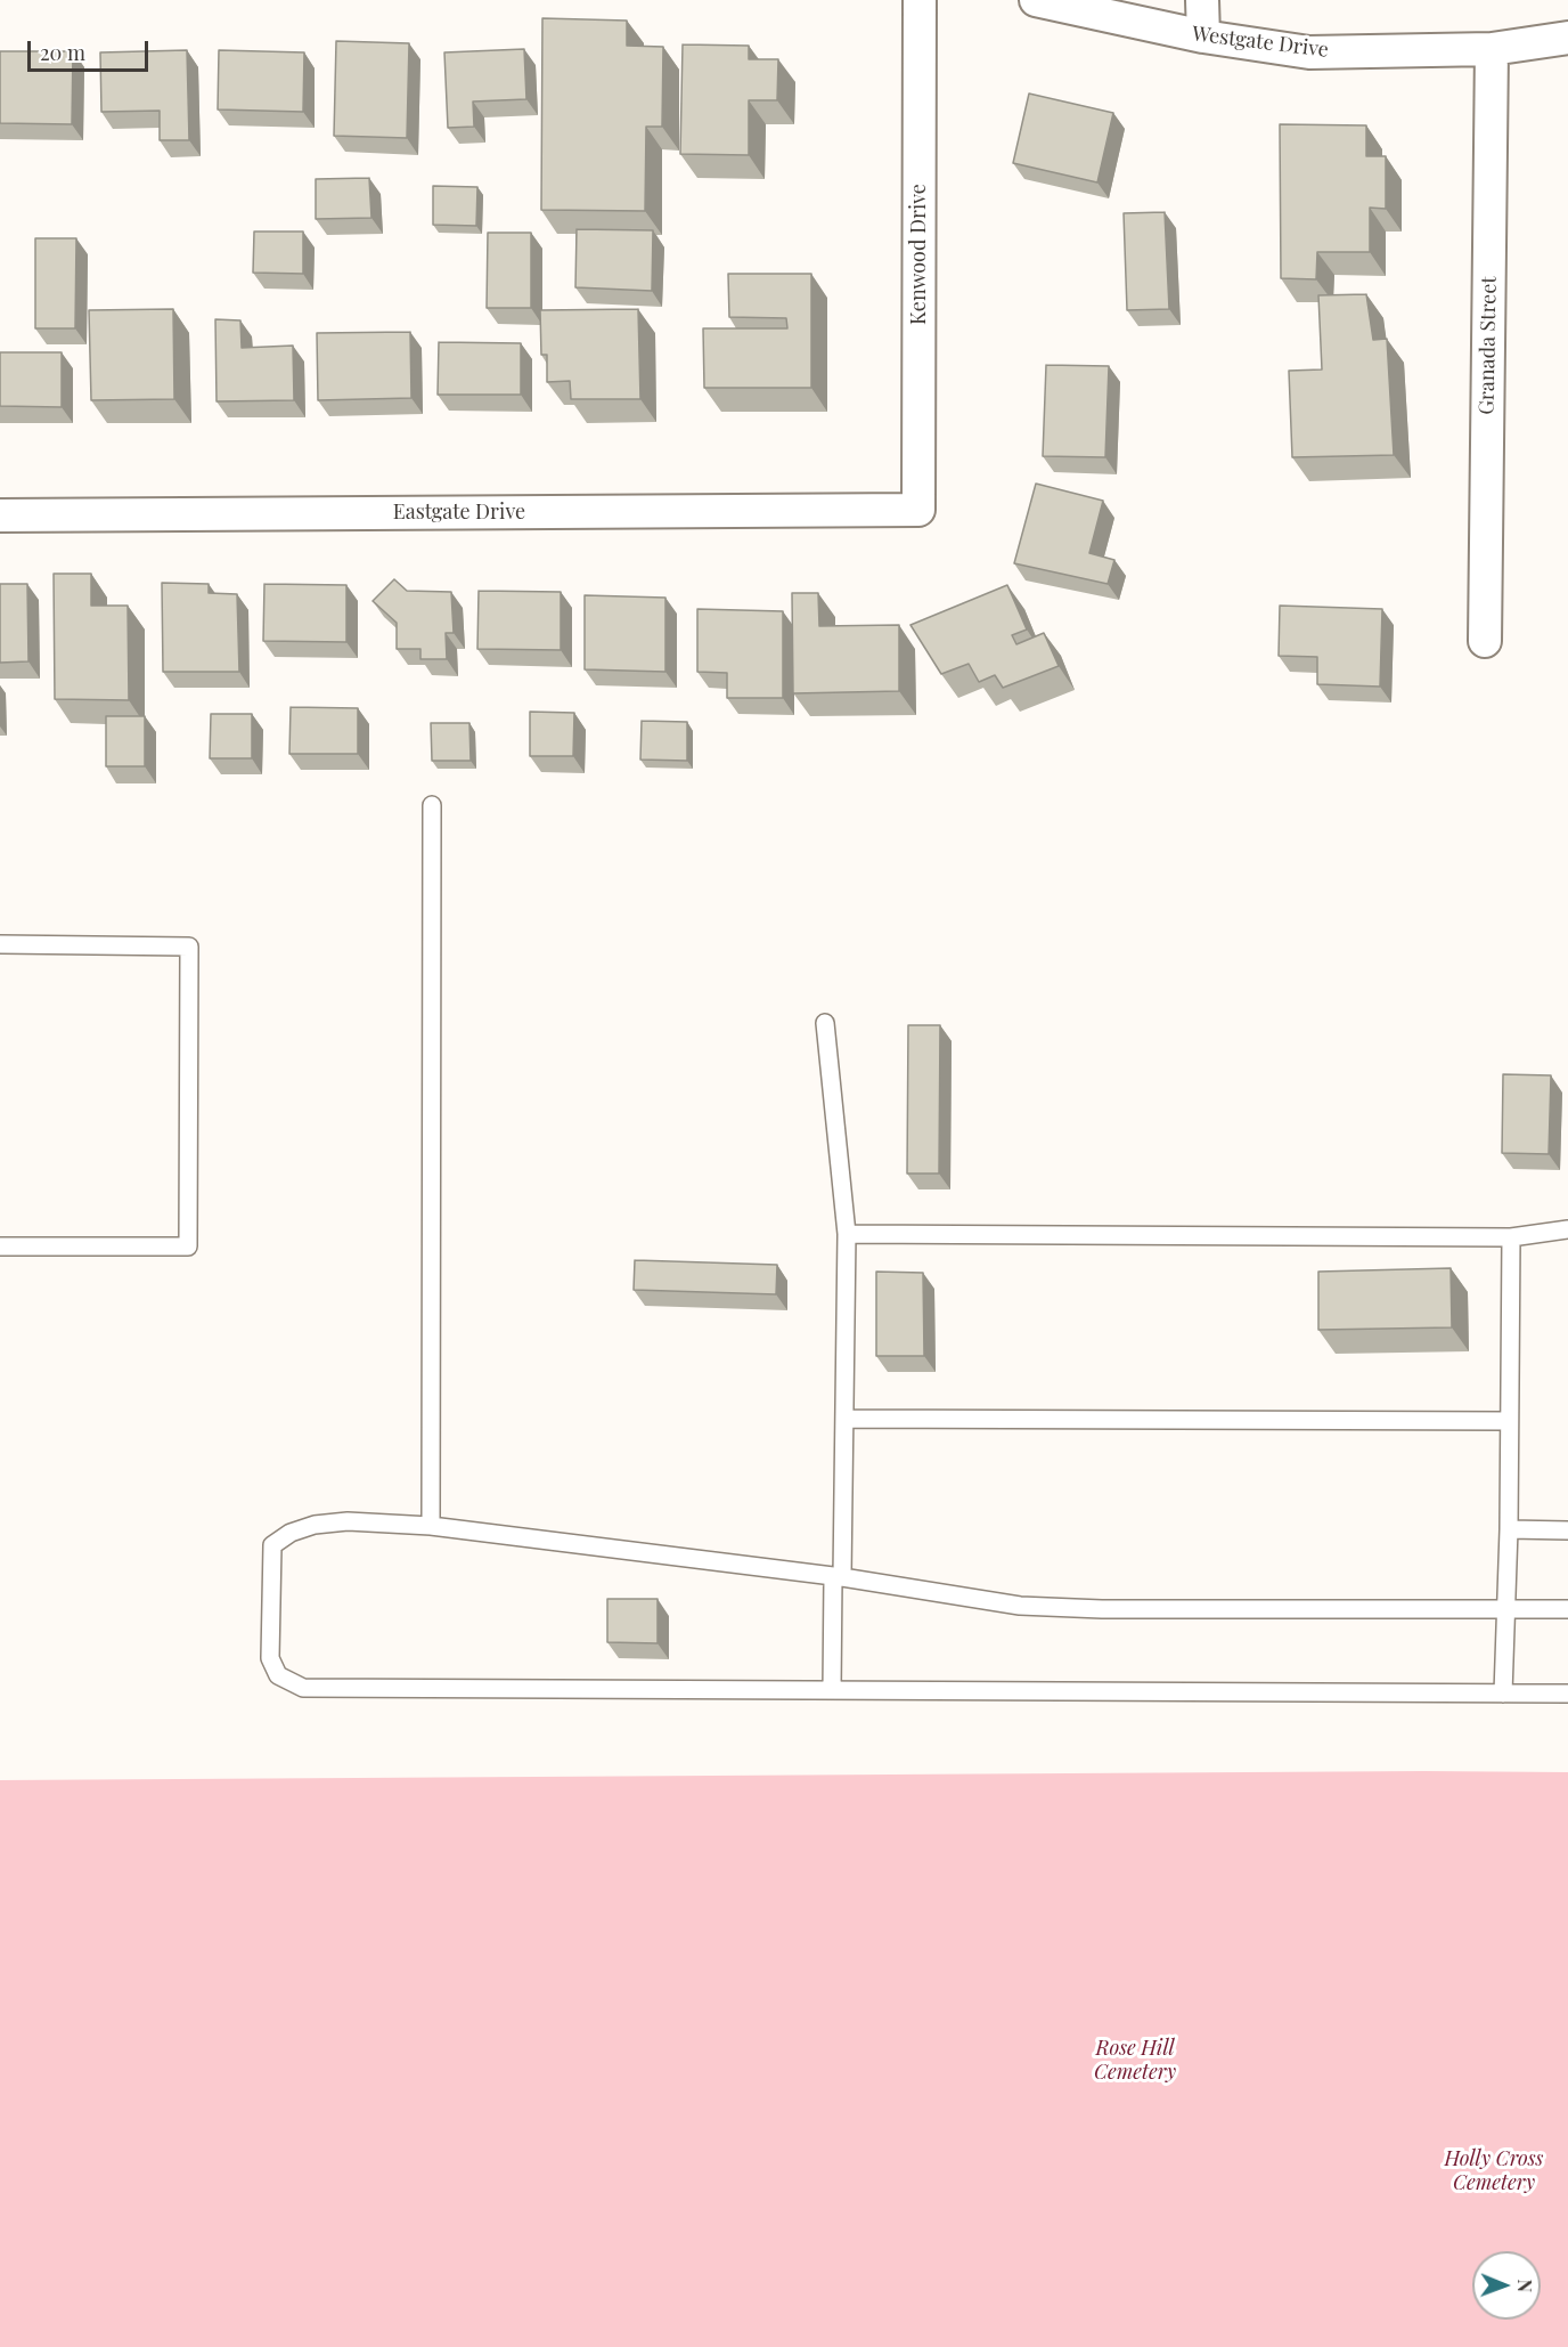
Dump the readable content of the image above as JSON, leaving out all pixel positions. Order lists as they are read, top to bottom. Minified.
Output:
{"streets":{"street":["Westgate Drive","Kenwood Drive","Granada Street","Eastgate Drive"]},"crossings":[["Westgate Drive","Granada Street"],["Kenwood Drive","Eastgate Drive"]],"parks":["Rose Hill Cemetery","Holly Cross Cemetery"],"scale_bar":"20 m","north":"right"}
